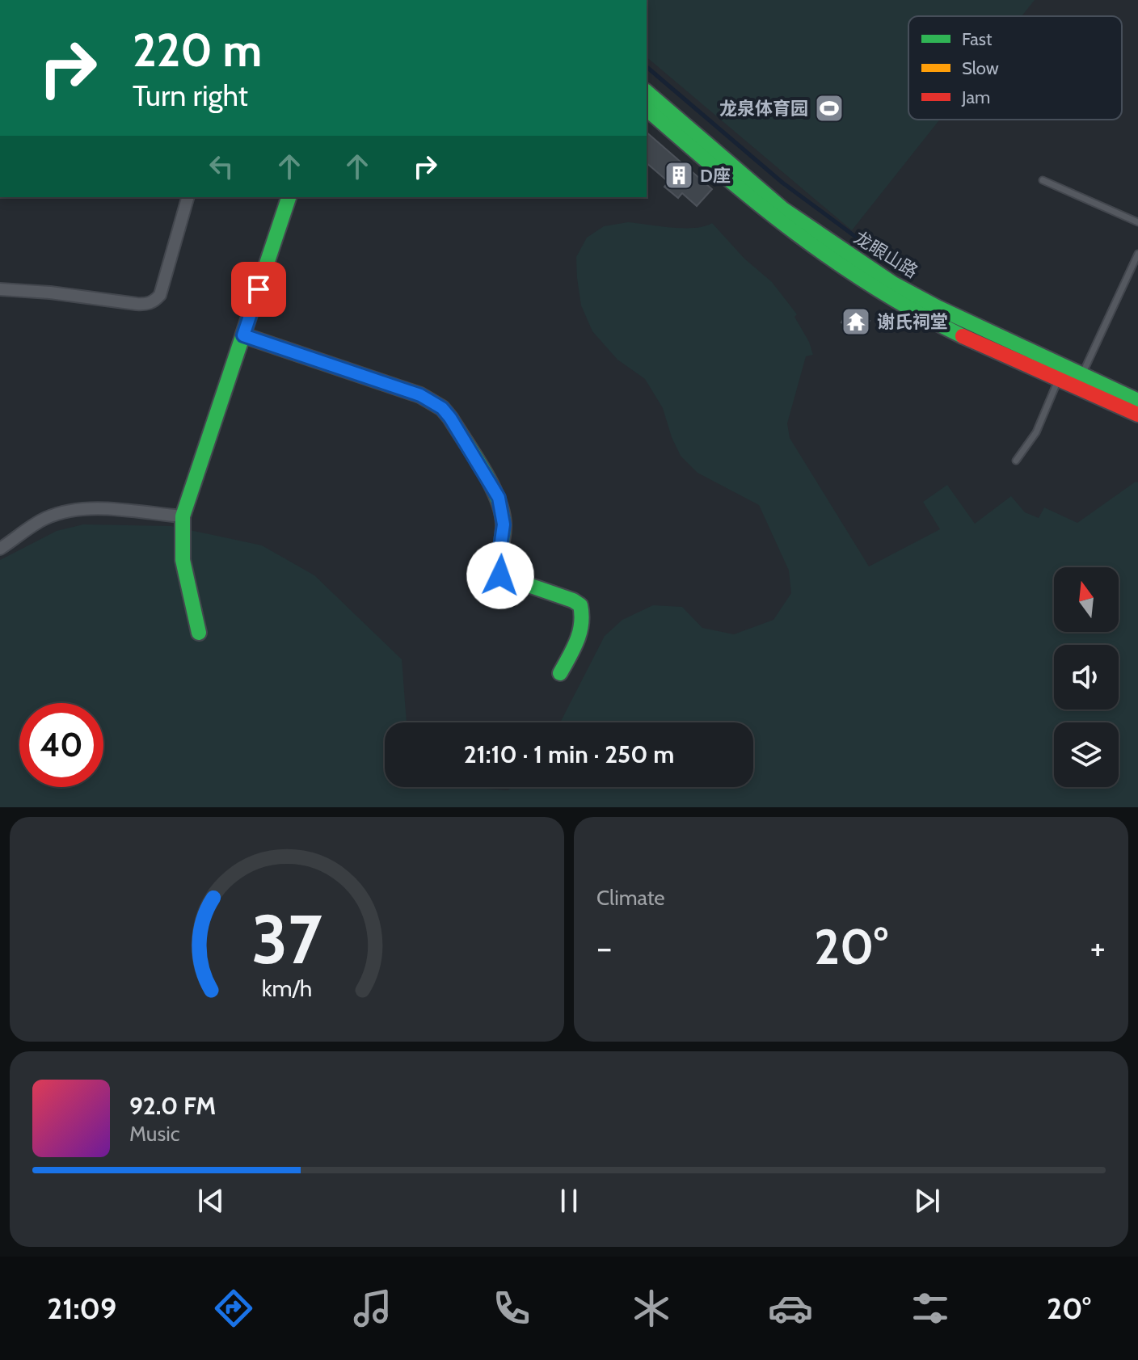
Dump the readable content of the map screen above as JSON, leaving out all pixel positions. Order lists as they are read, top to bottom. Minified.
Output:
{"streets":{"street":["龙眼山路"]},"places":{"sports":["龙泉体育园"],"building":["D座"],"temple":["谢氏祠堂"]},"legend":["Fast","Slow","Jam"],"north":"top","page":{"turn":["220 m","Turn right"],"limit":"40","trip":"21:10 · 1 min · 250 m","tile":"Climate","heat":["−","20°","+"],"song":["92.0 FM","Music"],"tabs":["21:09","20°"],"gauge":["37","km/h"]}}
